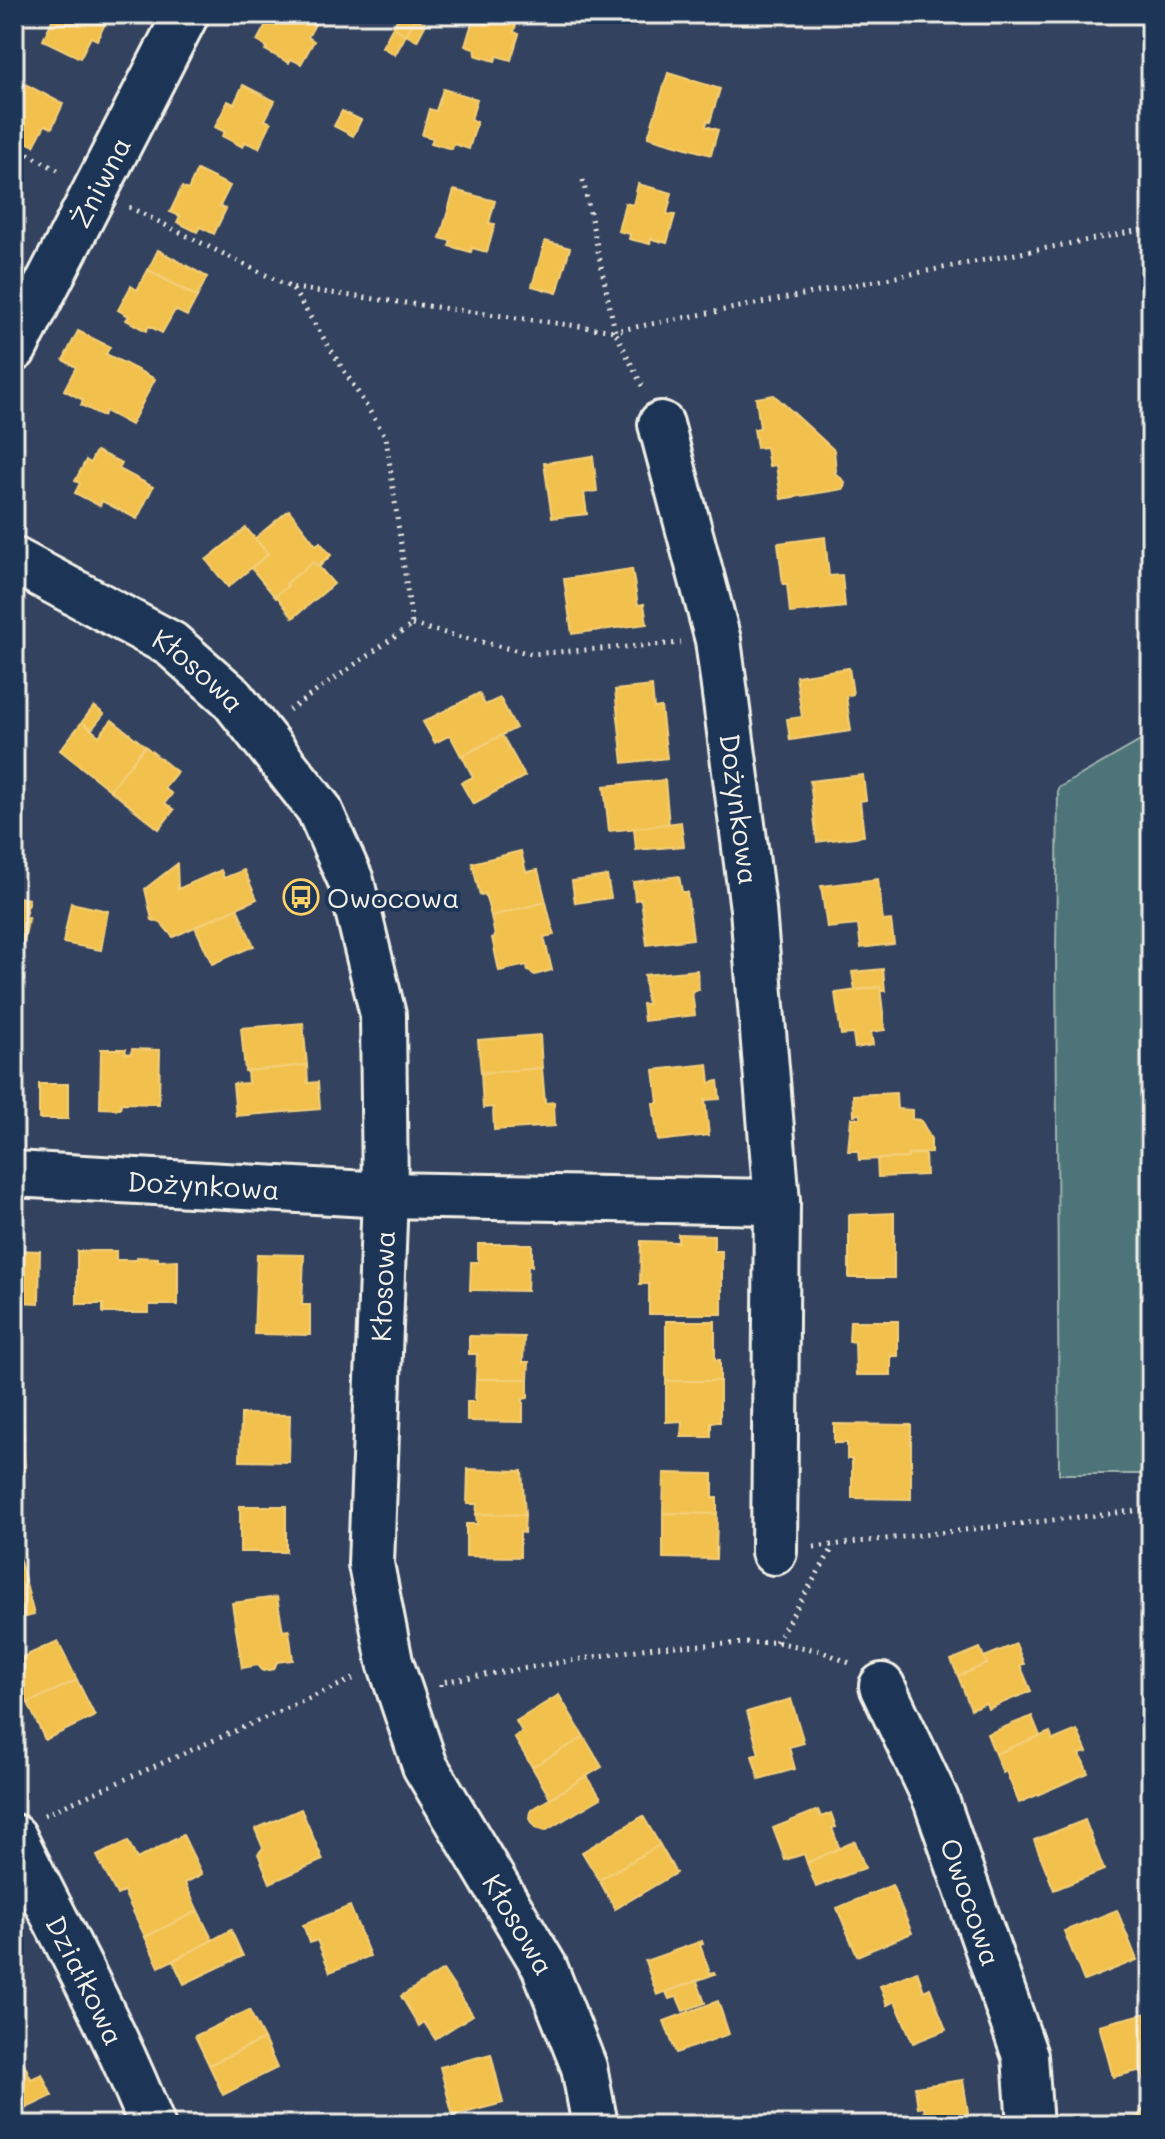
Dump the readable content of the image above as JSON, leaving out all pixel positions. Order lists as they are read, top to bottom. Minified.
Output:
{"streets":{"street":["Żniwna","Kłosowa","Dożynkowa","Owocowa","Działkowa"]},"crossings":[["Kłosowa","Dożynkowa"]],"places":{"bus stop":["Owocowa"]}}
